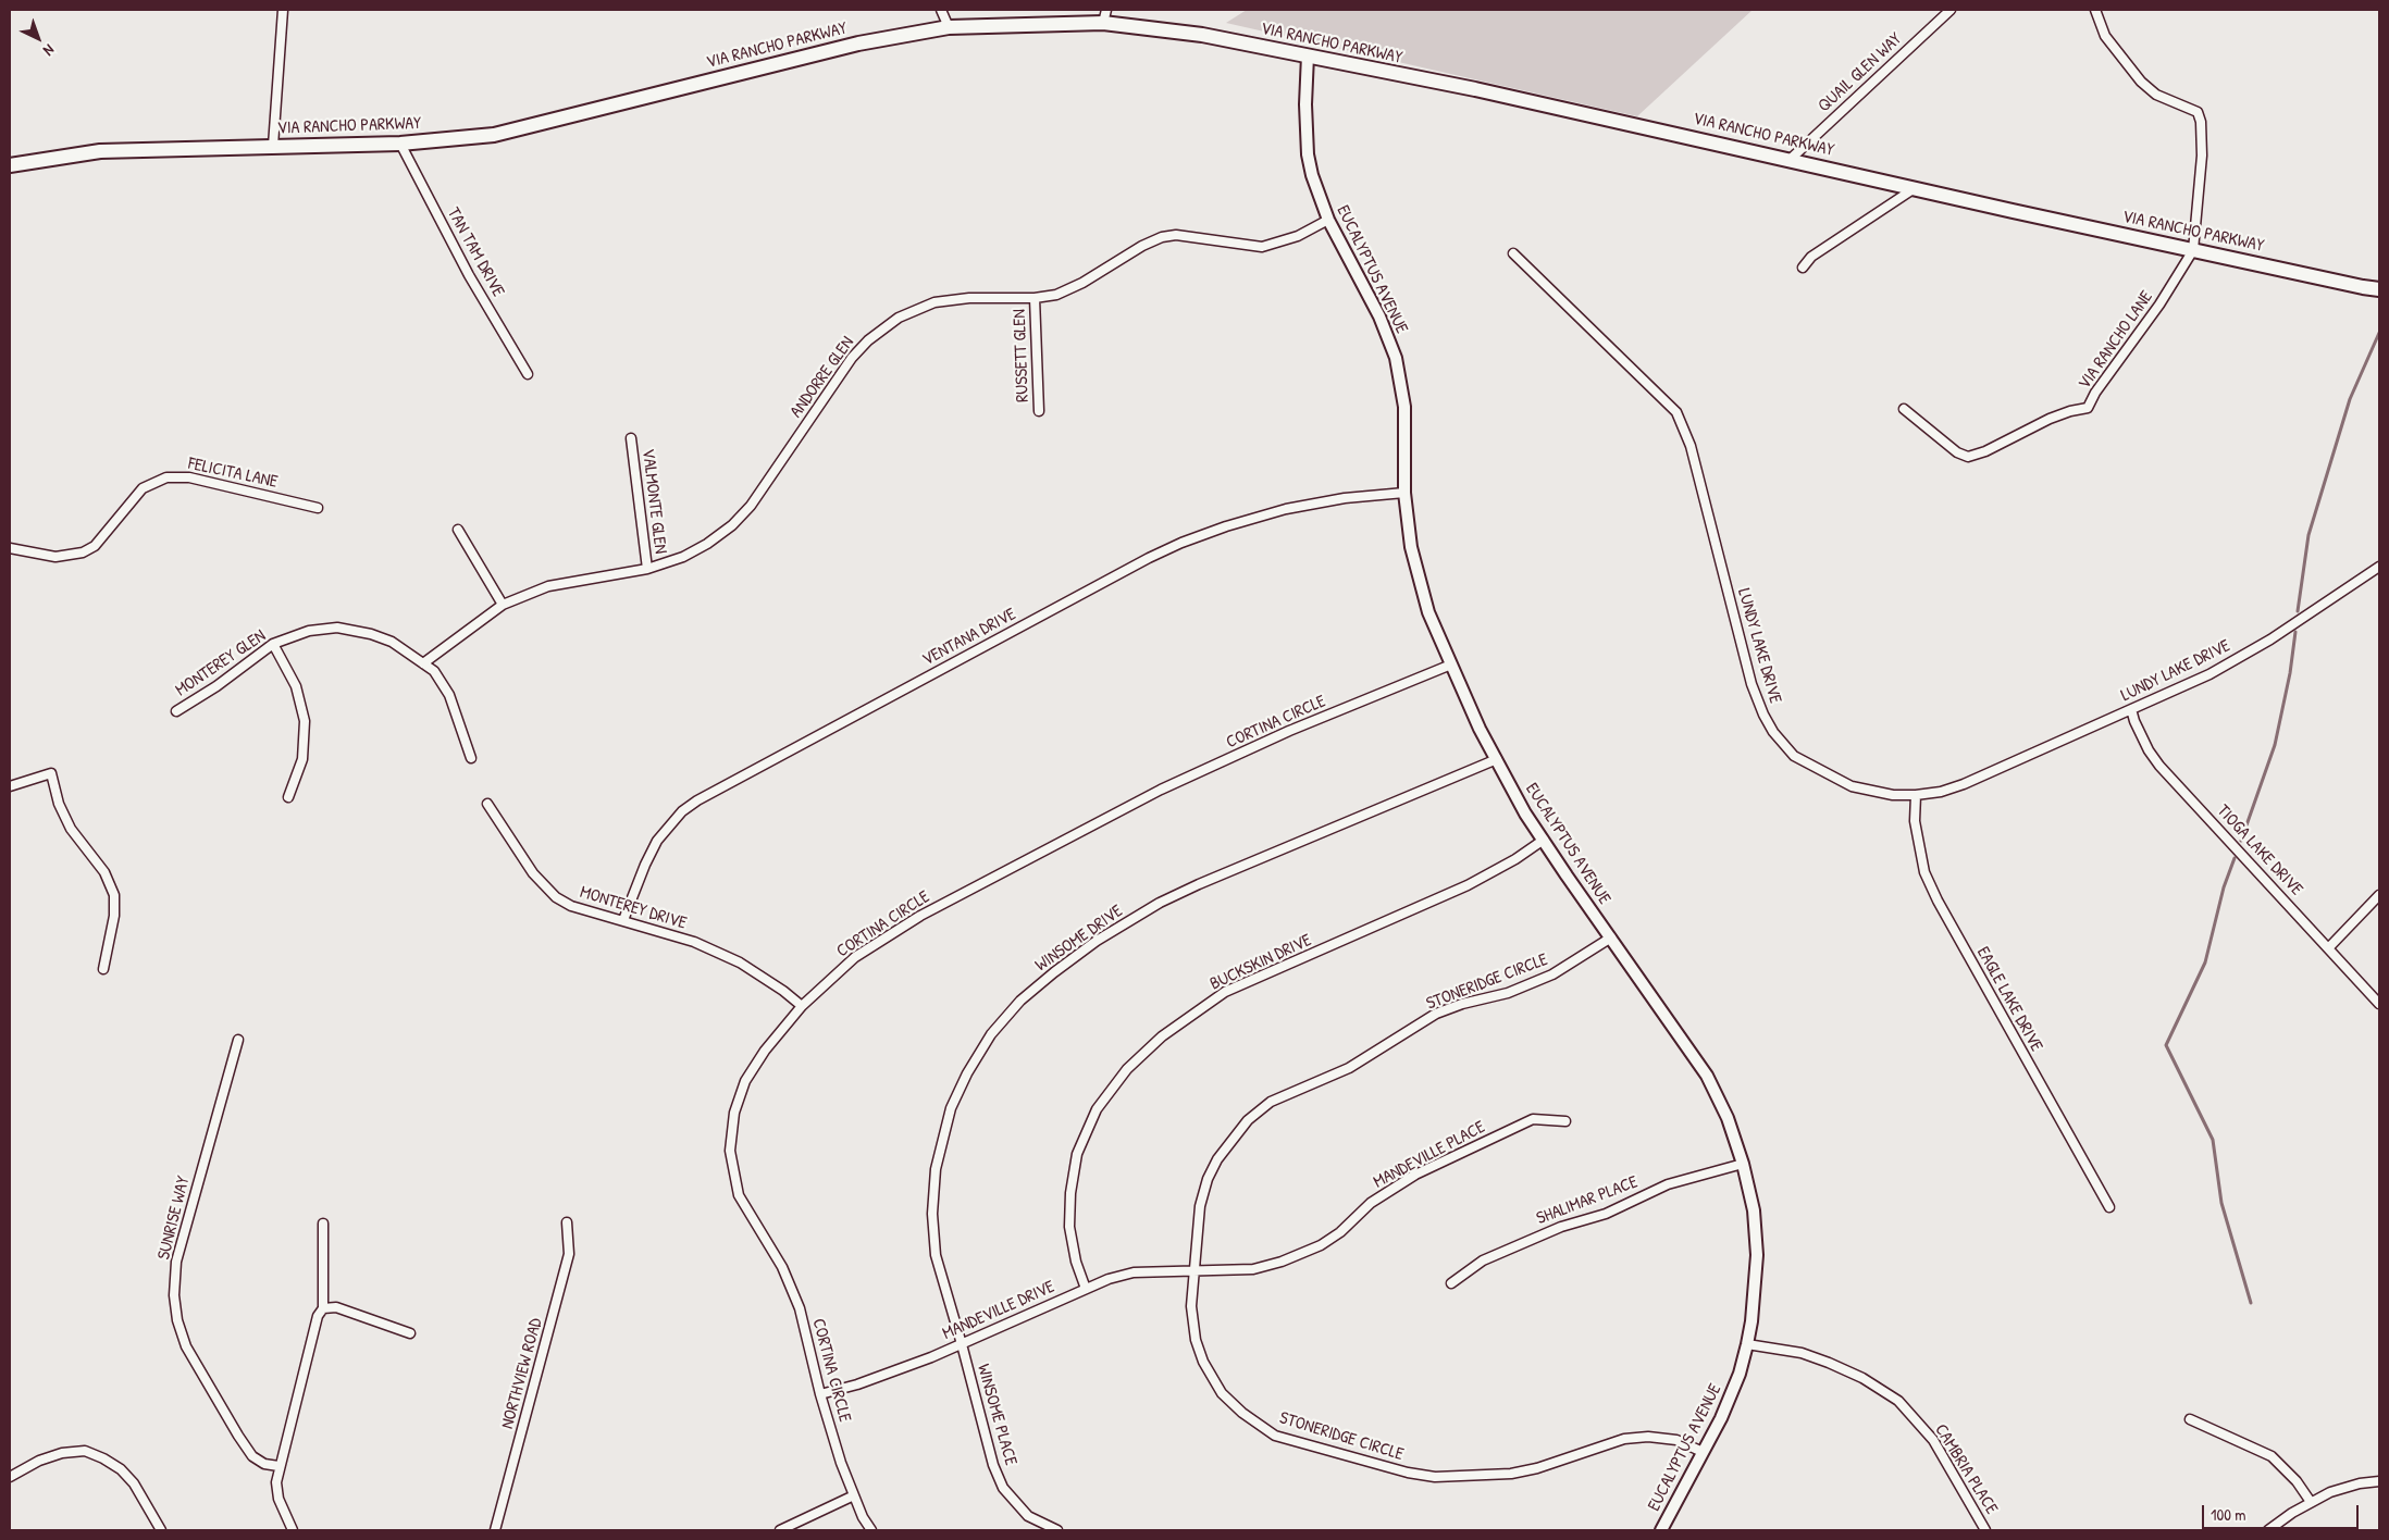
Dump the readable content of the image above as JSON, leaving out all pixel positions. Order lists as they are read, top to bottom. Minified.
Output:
{"streets":{"main road":["VIA RANCHO PARKWAY"],"street":["QUAIL GLEN WAY","TAN TAM DRIVE","EUCALYPTUS AVENUE","VIA RANCHO LANE","RUSSETT GLEN","ANDORRE GLEN","FELICITA LANE","VALMONTE GLEN","VENTANA DRIVE","LUNDY LAKE DRIVE","MONTEREY GLEN","CORTINA CIRCLE","TIOGA LAKE DRIVE","MONTEREY DRIVE","WINSOME DRIVE","BUCKSKIN DRIVE","STONERIDGE CIRCLE","EAGLE LAKE DRIVE","MANDEVILLE PLACE","SHALIMAR PLACE","SUNRISE WAY","MANDEVILLE DRIVE","NORTHVIEW ROAD","WINSOME PLACE","CAMBRIA PLACE"]},"crossings":[["VIA RANCHO PARKWAY","QUAIL GLEN WAY"],["VIA RANCHO PARKWAY","TAN TAM DRIVE"],["VIA RANCHO PARKWAY","EUCALYPTUS AVENUE"],["VIA RANCHO PARKWAY","VIA RANCHO LANE"],["EUCALYPTUS AVENUE","ANDORRE GLEN"],["EUCALYPTUS AVENUE","VENTANA DRIVE"],["EUCALYPTUS AVENUE","CORTINA CIRCLE"],["EUCALYPTUS AVENUE","WINSOME DRIVE"],["EUCALYPTUS AVENUE","BUCKSKIN DRIVE"],["EUCALYPTUS AVENUE","STONERIDGE CIRCLE"],["EUCALYPTUS AVENUE","SHALIMAR PLACE"],["EUCALYPTUS AVENUE","CAMBRIA PLACE"],["RUSSETT GLEN","ANDORRE GLEN"],["ANDORRE GLEN","VALMONTE GLEN"],["ANDORRE GLEN","MONTEREY GLEN"],["VENTANA DRIVE","MONTEREY DRIVE"],["LUNDY LAKE DRIVE","TIOGA LAKE DRIVE"],["LUNDY LAKE DRIVE","EAGLE LAKE DRIVE"],["CORTINA CIRCLE","MONTEREY DRIVE"],["CORTINA CIRCLE","MANDEVILLE DRIVE"],["WINSOME DRIVE","MANDEVILLE DRIVE"],["WINSOME DRIVE","WINSOME PLACE"],["BUCKSKIN DRIVE","MANDEVILLE DRIVE"],["STONERIDGE CIRCLE","MANDEVILLE PLACE"],["STONERIDGE CIRCLE","MANDEVILLE DRIVE"],["MANDEVILLE PLACE","MANDEVILLE DRIVE"],["MANDEVILLE DRIVE","WINSOME PLACE"]],"scale_bar":"100 m","north":"bottom right"}
